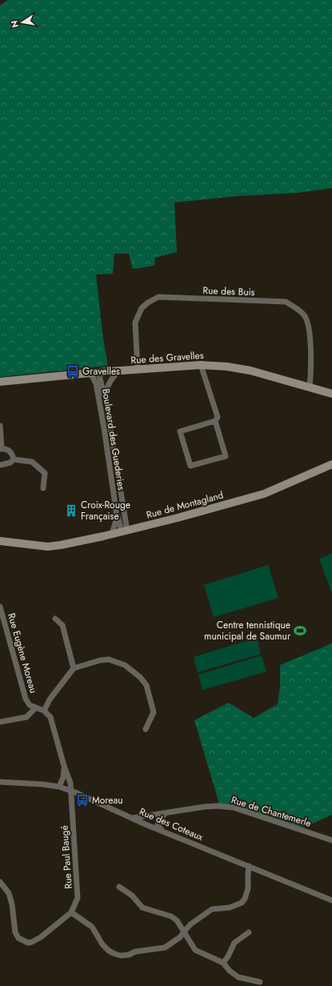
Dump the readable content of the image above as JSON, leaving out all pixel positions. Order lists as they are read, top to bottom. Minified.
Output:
{"streets":{"street":["Rue des Buis","Rue des Gravelles","Boulevard des Guederies","Rue de Montagland","Rue Eugène Moreau","Rue de Chantemerle","Rue des Coteaux","Rue Paul Baugé"]},"crossings":[["Rue des Buis","Rue des Gravelles"],["Rue des Gravelles","Boulevard des Guederies"],["Boulevard des Guederies","Rue de Montagland"],["Rue de Chantemerle","Rue des Coteaux"],["Rue des Coteaux","Rue Paul Baugé"]],"places":{"bus stop":["Gravelles","Moreau"],"building":["Croix-Rouge Française"],"sports":["Centre tennistique municipal de Saumur"]},"north":"left"}
